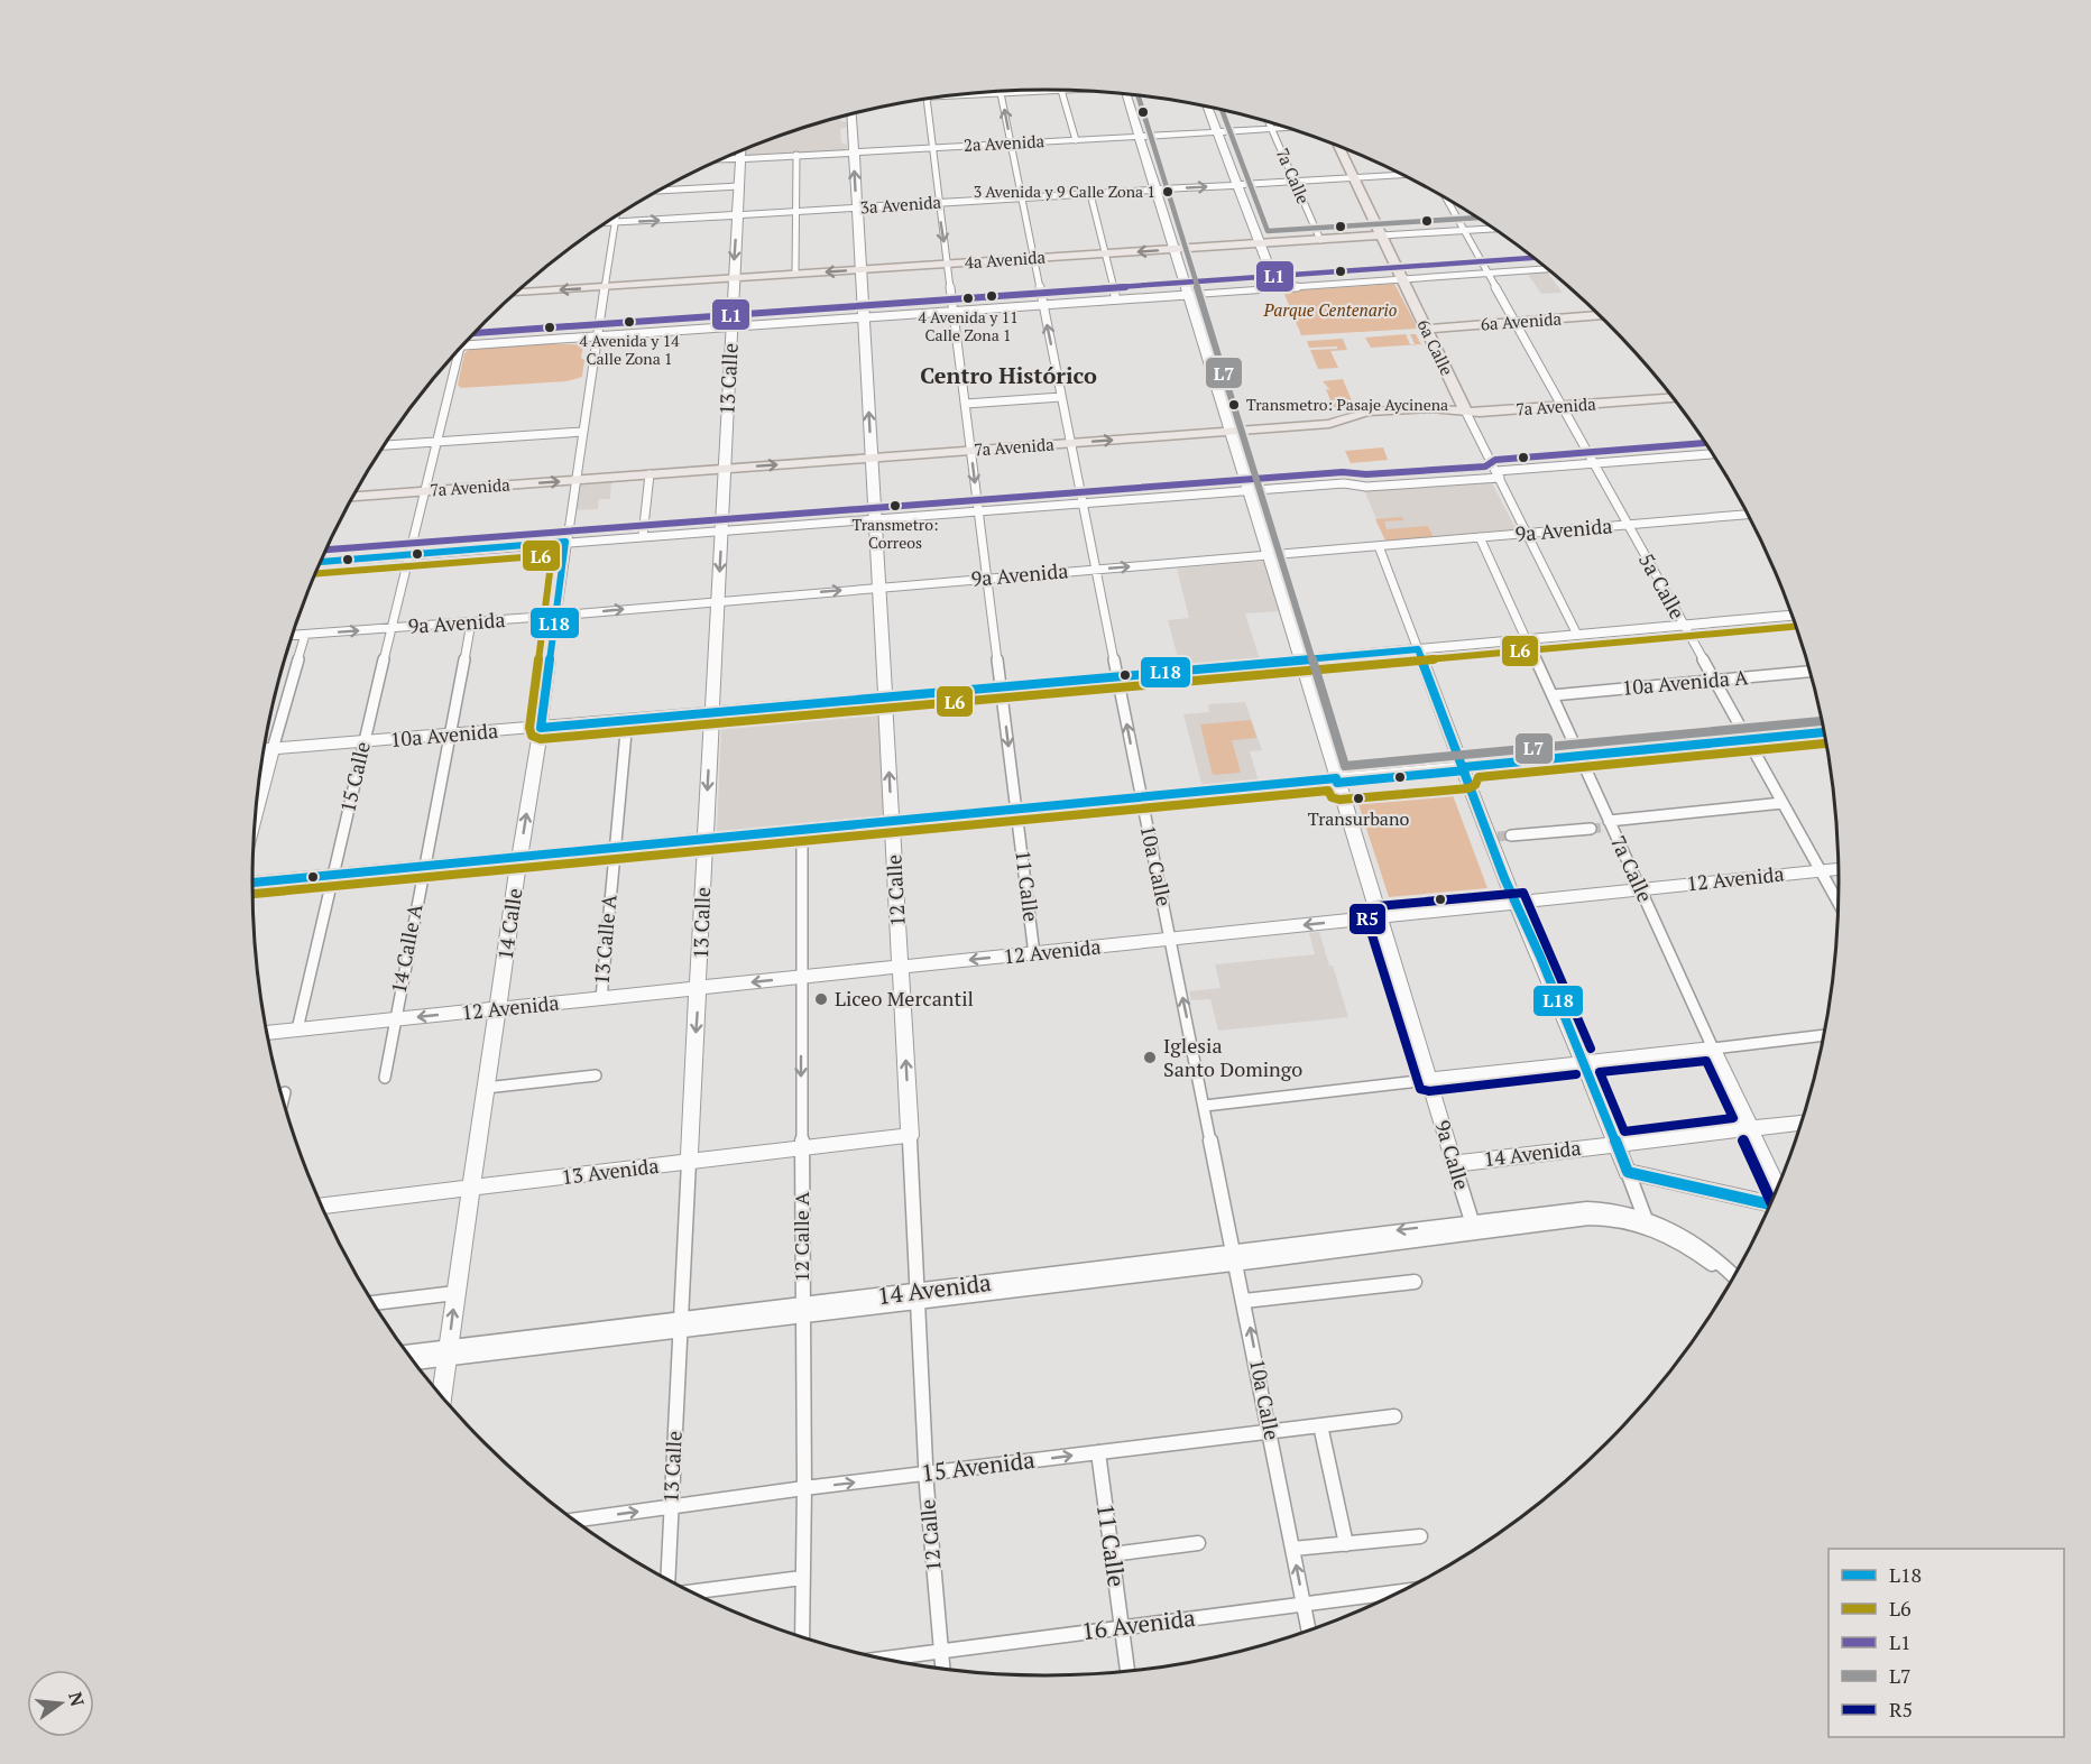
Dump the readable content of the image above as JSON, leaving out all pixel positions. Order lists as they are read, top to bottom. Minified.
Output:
{"streets":{"main road":["4a Avenida","6a Avenida","6a Calle","7a Avenida"],"street":["2a Avenida","7a Calle","3a Avenida","13 Calle","9a Avenida","5a Calle","10a Avenida A","10a Avenida","15 Calle","10a Calle","12 Avenida","11 Calle","12 Calle","14 Calle","13 Calle A","14 Calle A","14 Avenida","9a Calle","13 Avenida","12 Calle A","15 Avenida","16 Avenida"]},"crossings":[["2a Avenida","7a Calle"],["2a Avenida","13 Calle"],["2a Avenida","10a Calle"],["2a Avenida","11 Calle"],["2a Avenida","12 Calle"],["2a Avenida","9a Calle"],["7a Calle","3a Avenida"],["7a Calle","4a Avenida"],["7a Calle","9a Avenida"],["7a Calle","10a Avenida A"],["7a Calle","10a Avenida"],["7a Calle","12 Avenida"],["7a Calle","14 Avenida"],["3a Avenida","6a Calle"],["3a Avenida","13 Calle"],["3a Avenida","10a Calle"],["3a Avenida","11 Calle"],["3a Avenida","12 Calle"],["3a Avenida","14 Calle"],["3a Avenida","9a Calle"],["4a Avenida","6a Calle"],["4a Avenida","13 Calle"],["4a Avenida","5a Calle"],["4a Avenida","10a Calle"],["4a Avenida","11 Calle"],["4a Avenida","12 Calle"],["4a Avenida","14 Calle"],["4a Avenida","9a Calle"],["6a Avenida","6a Calle"],["6a Avenida","5a Calle"],["6a Calle","7a Avenida"],["6a Calle","9a Avenida"],["6a Calle","10a Avenida"],["13 Calle","7a Avenida"],["13 Calle","9a Avenida"],["13 Calle","10a Avenida"],["13 Calle","12 Avenida"],["13 Calle","14 Avenida"],["13 Calle","13 Avenida"],["13 Calle","15 Avenida"],["7a Avenida","5a Calle"],["7a Avenida","15 Calle"],["7a Avenida","10a Calle"],["7a Avenida","11 Calle"],["7a Avenida","12 Calle"],["7a Avenida","14 Calle"],["7a Avenida","9a Calle"],["9a Avenida","5a Calle"],["9a Avenida","15 Calle"],["9a Avenida","10a Calle"],["9a Avenida","11 Calle"],["9a Avenida","12 Calle"],["9a Avenida","14 Calle"],["9a Avenida","14 Calle A"],["9a Avenida","9a Calle"],["5a Calle","10a Avenida A"],["5a Calle","10a Avenida"],["5a Calle","12 Avenida"],["10a Avenida","15 Calle"],["10a Avenida","10a Calle"],["10a Avenida","11 Calle"],["10a Avenida","12 Calle"],["10a Avenida","14 Calle"],["10a Avenida","13 Calle A"],["10a Avenida","14 Calle A"],["10a Avenida","9a Calle"],["15 Calle","12 Avenida"],["10a Calle","12 Avenida"],["10a Calle","14 Avenida"],["10a Calle","15 Avenida"],["10a Calle","16 Avenida"],["12 Avenida","11 Calle"],["12 Avenida","12 Calle"],["12 Avenida","14 Calle"],["12 Avenida","13 Calle A"],["12 Avenida","14 Calle A"],["12 Avenida","9a Calle"],["12 Avenida","12 Calle A"],["11 Calle","15 Avenida"],["11 Calle","16 Avenida"],["12 Calle","14 Avenida"],["12 Calle","13 Avenida"],["12 Calle","15 Avenida"],["12 Calle","16 Avenida"],["14 Calle","14 Avenida"],["14 Calle","13 Avenida"],["14 Avenida","9a Calle"],["14 Avenida","12 Calle A"],["13 Avenida","12 Calle A"],["12 Calle A","15 Avenida"]],"one_way":["10a Calle","15 Avenida"],"districts":["Centro Histórico"],"parks":["Parque Centenario"],"places":["3 Avenida y 9 Calle Zona 1","4 Avenida y 11 Calle Zona 1","4 Avenida y 14 Calle Zona 1","Transmetro: Pasaje Aycinena","Transmetro: Correos","Transurbano","Liceo Mercantil","Iglesia Santo Domingo"],"lines":["transit line L7","transit line L1","transit line L18","transit line L6","transit line R5"],"legend":["L18","L6","L1","L7","R5"],"north":"right"}
